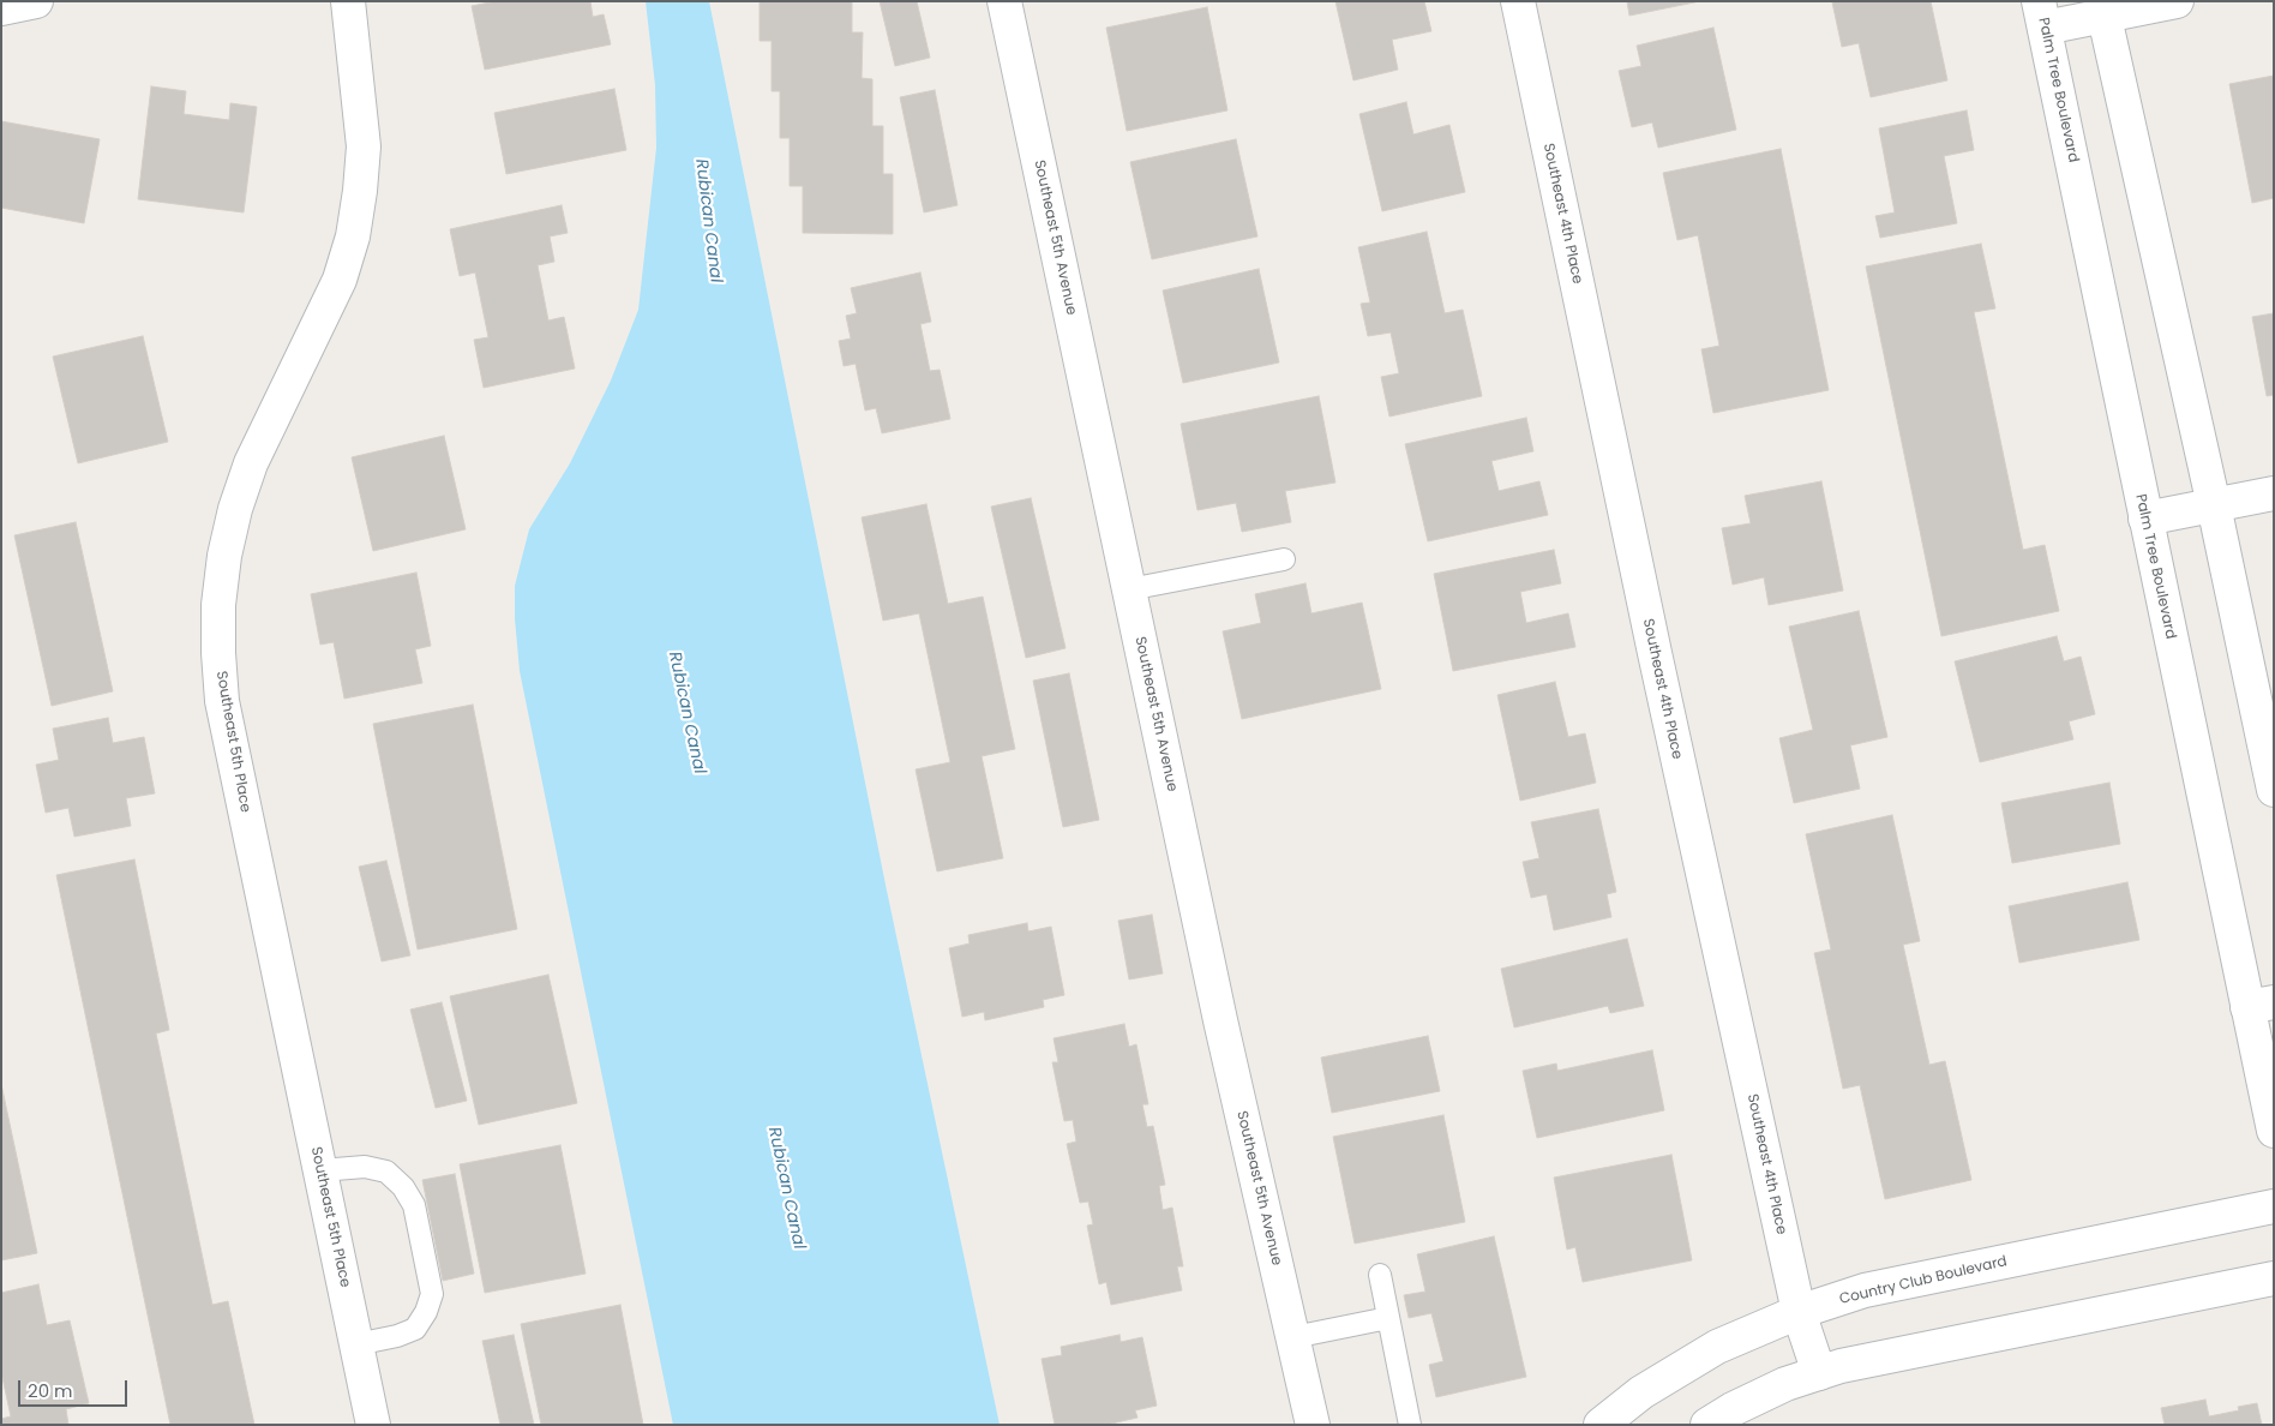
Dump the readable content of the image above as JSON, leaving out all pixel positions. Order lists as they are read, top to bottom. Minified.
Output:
{"streets":{"street":["Palm Tree Boulevard","Southeast 4th Place","Southeast 5th Avenue","Southeast 5th Place","Country Club Boulevard"]},"crossings":[["Southeast 4th Place","Country Club Boulevard"]],"water":["Rubican Canal"],"scale_bar":"20 m"}
